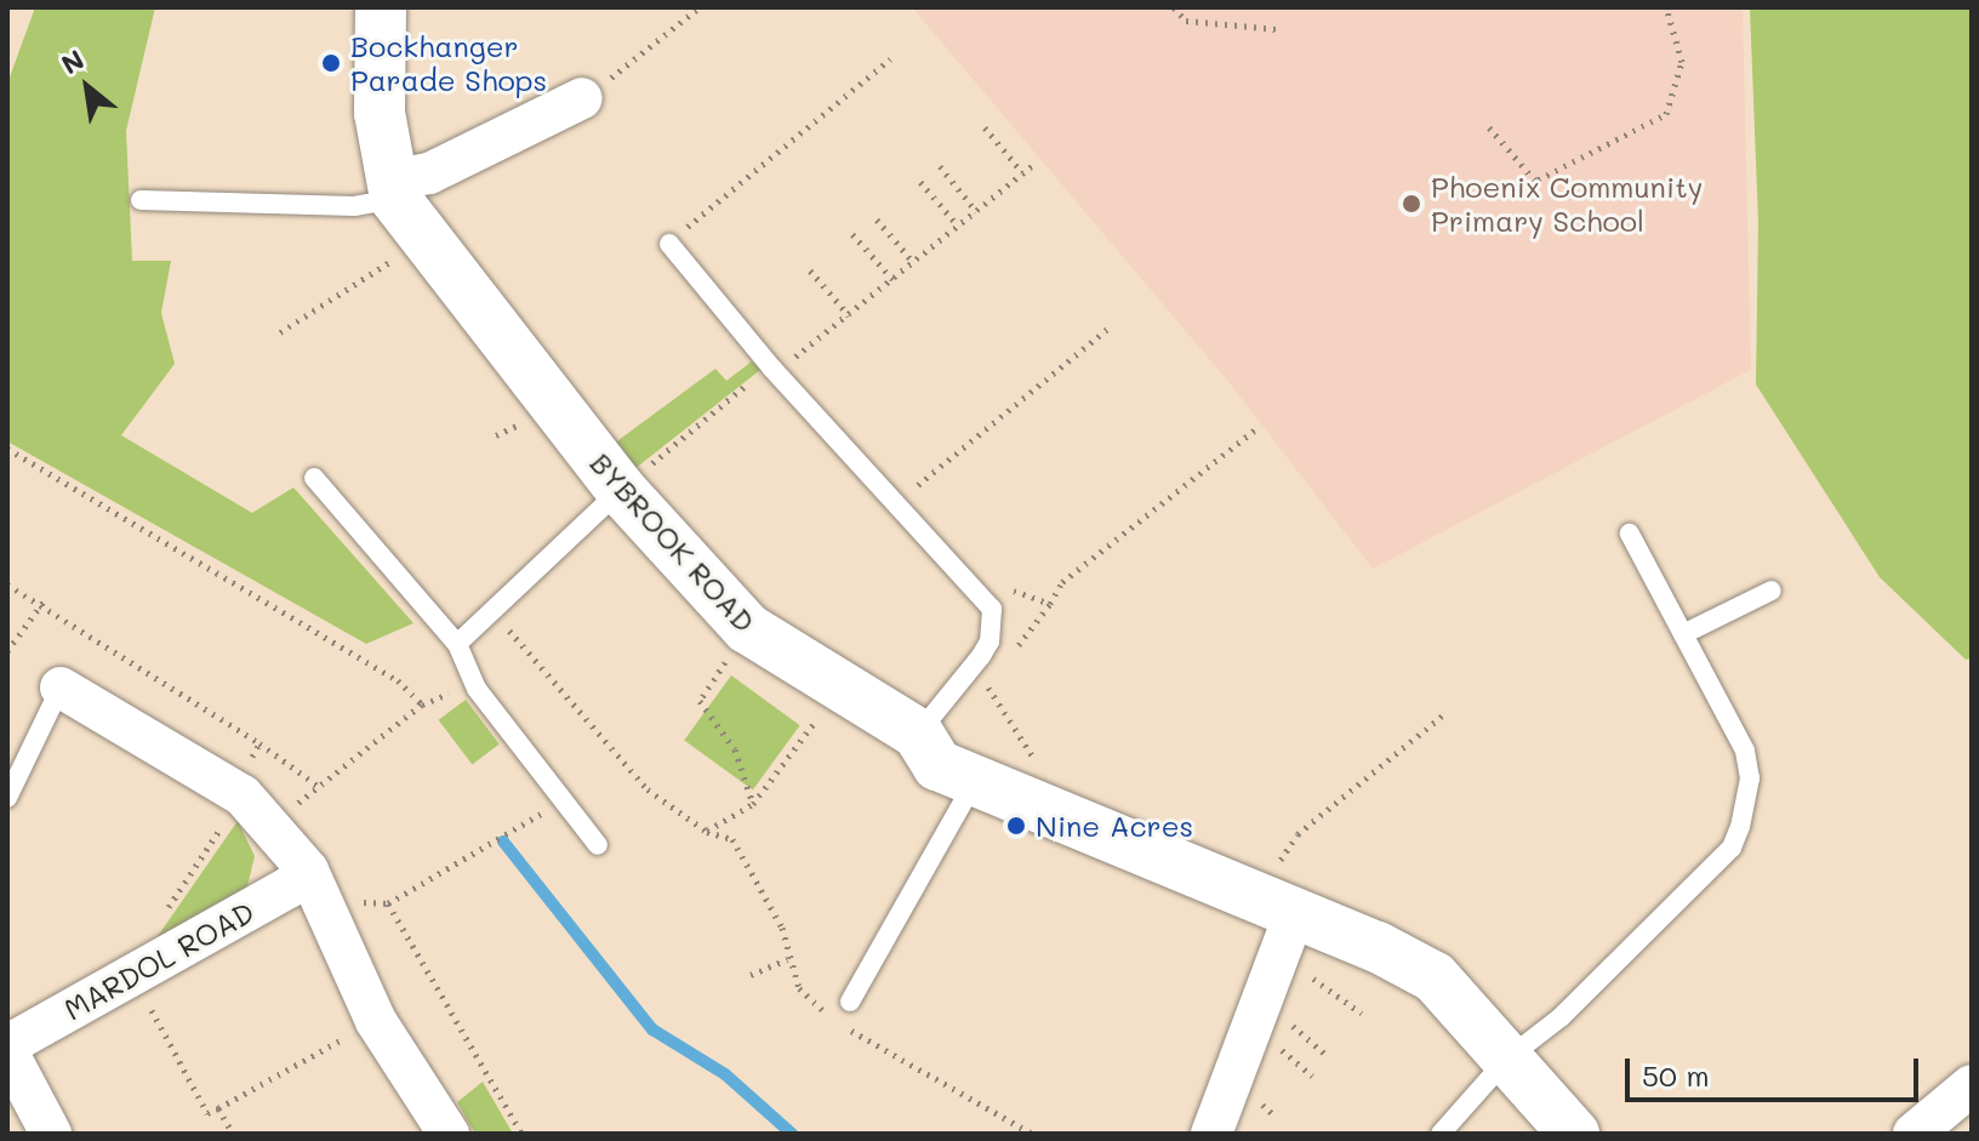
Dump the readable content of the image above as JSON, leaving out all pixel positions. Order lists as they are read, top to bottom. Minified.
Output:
{"streets":{"street":["BYBROOK ROAD","MARDOL ROAD"]},"places":["Bockhanger Parade Shops","Phoenix Community Primary School","Nine Acres"],"scale_bar":"50 m","north":"top left"}
